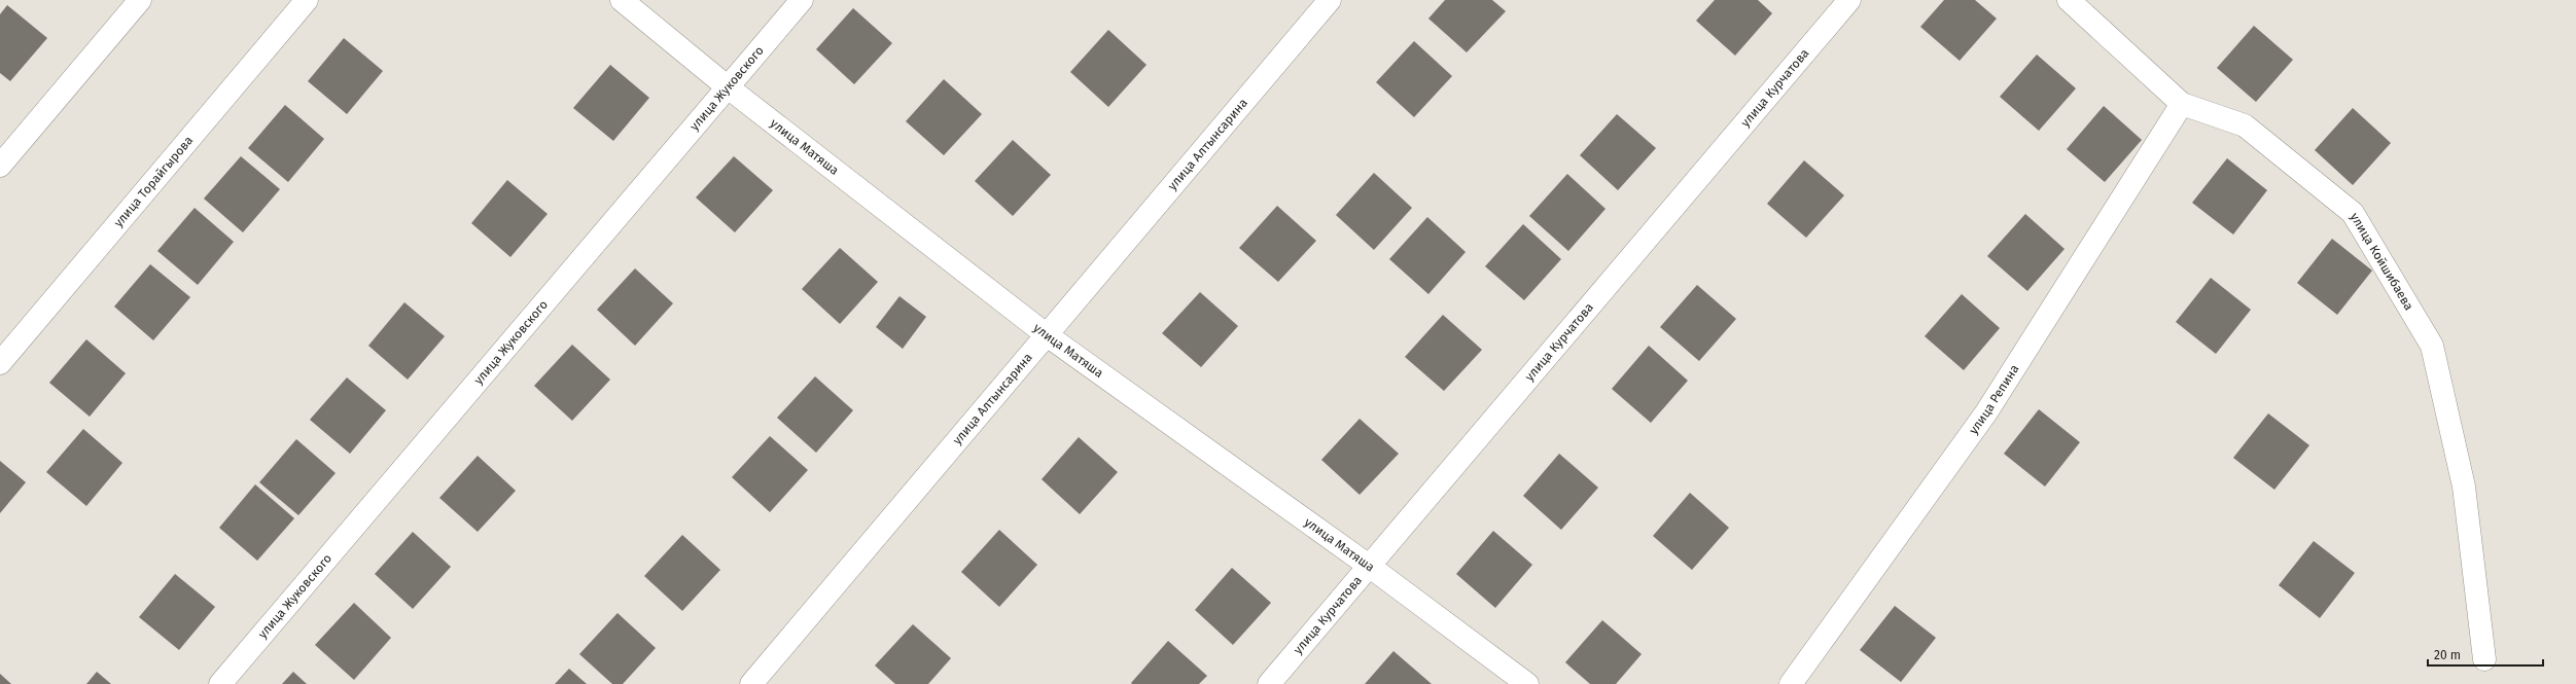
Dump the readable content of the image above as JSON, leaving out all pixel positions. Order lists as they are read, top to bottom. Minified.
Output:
{"streets":{"street":["улица Жуковского","улица Курчатова","улица Алтынсарина","улица Матяша","улица Торайгырова","улица Койшибаева","улица Репина"]},"crossings":[["улица Жуковского","улица Матяша"],["улица Курчатова","улица Матяша"],["улица Алтынсарина","улица Матяша"],["улица Койшибаева","улица Репина"]],"scale_bar":"20 m"}
